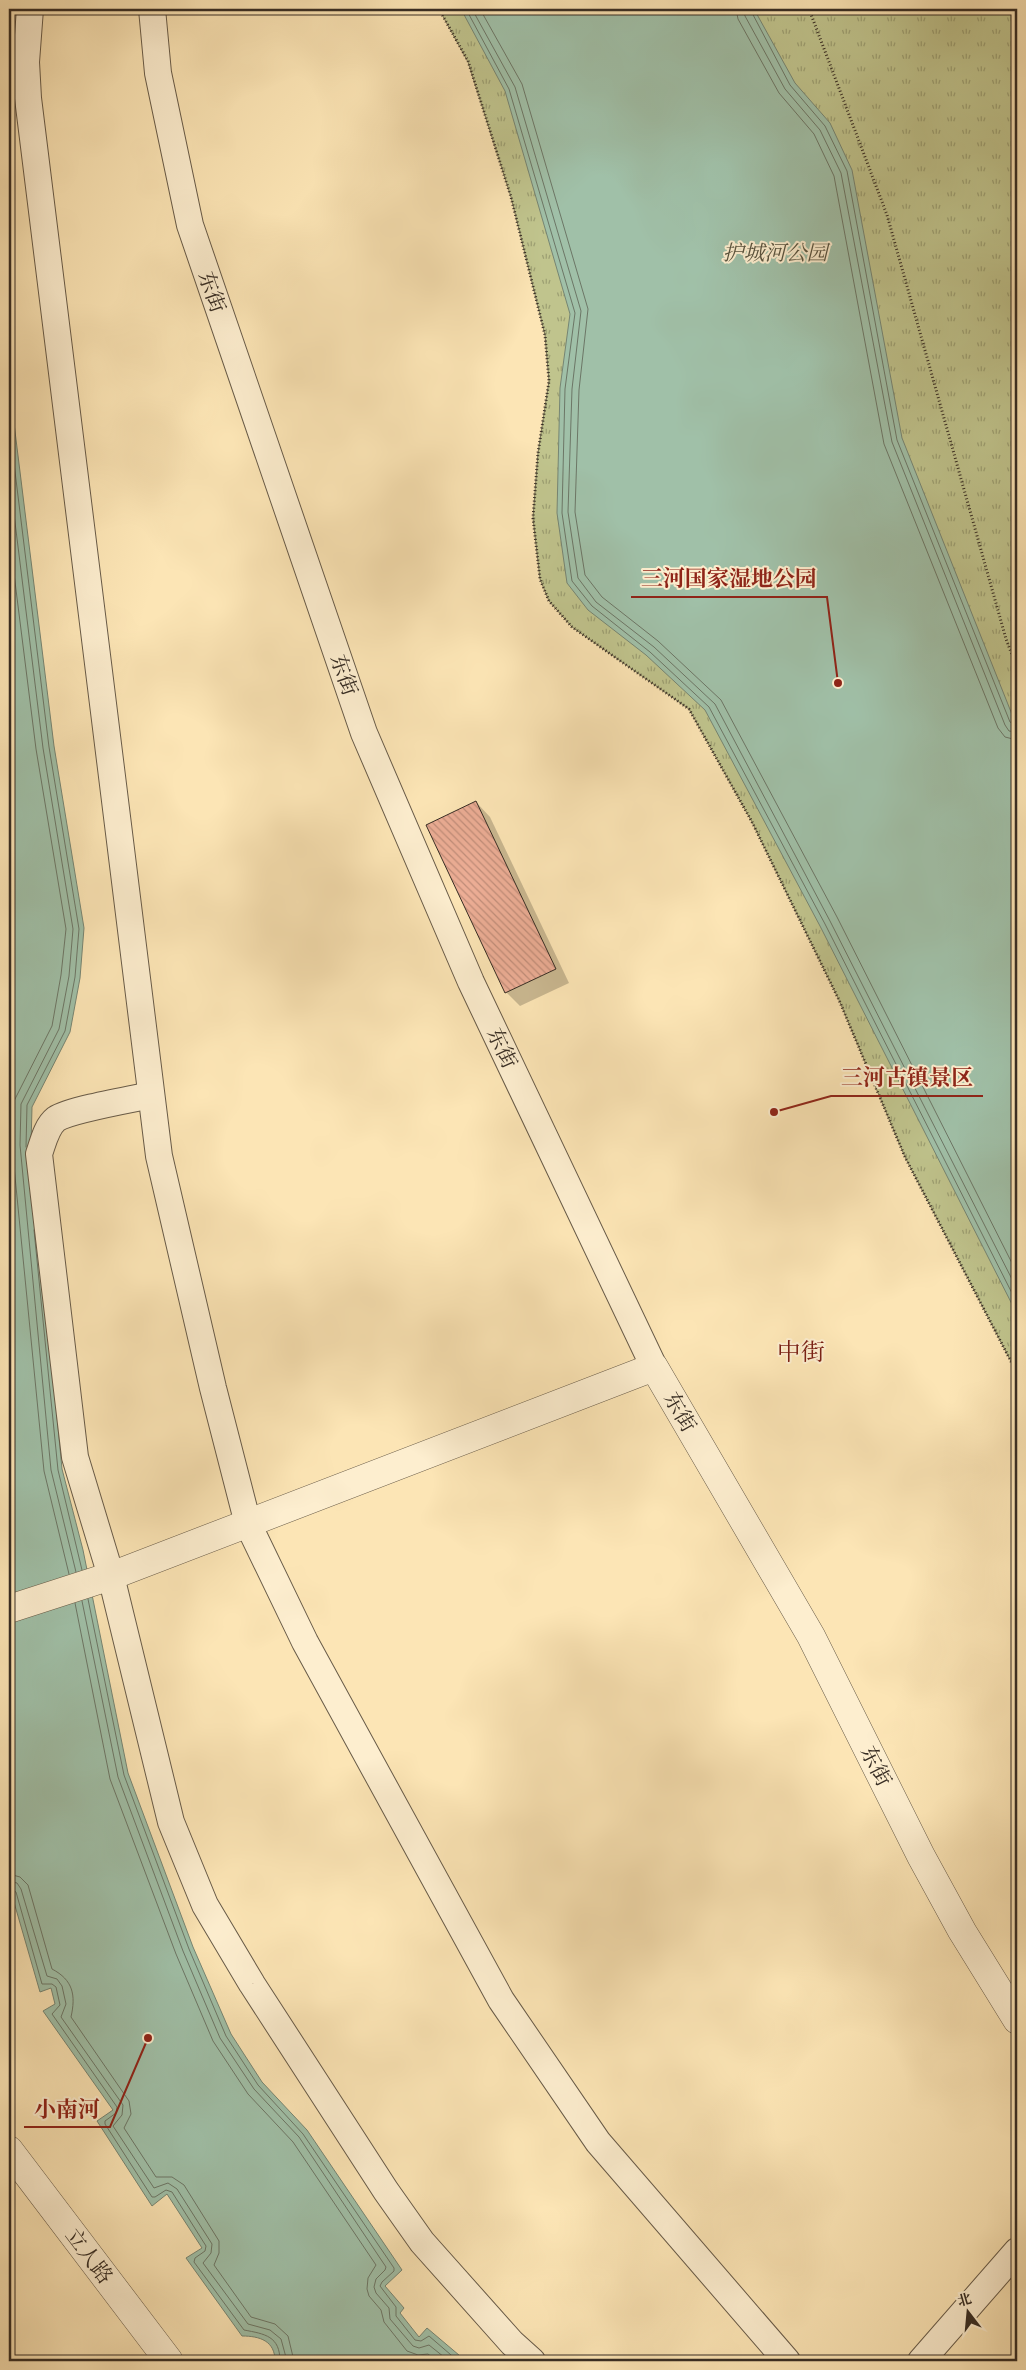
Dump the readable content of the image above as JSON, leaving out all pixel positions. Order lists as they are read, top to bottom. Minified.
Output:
{"streets":{"street":["东街","立人路"]},"districts":["中街"],"parks":["护城河公园"],"places":["三河国家湿地公园","三河古镇景区","小南河"],"north":"top"}
